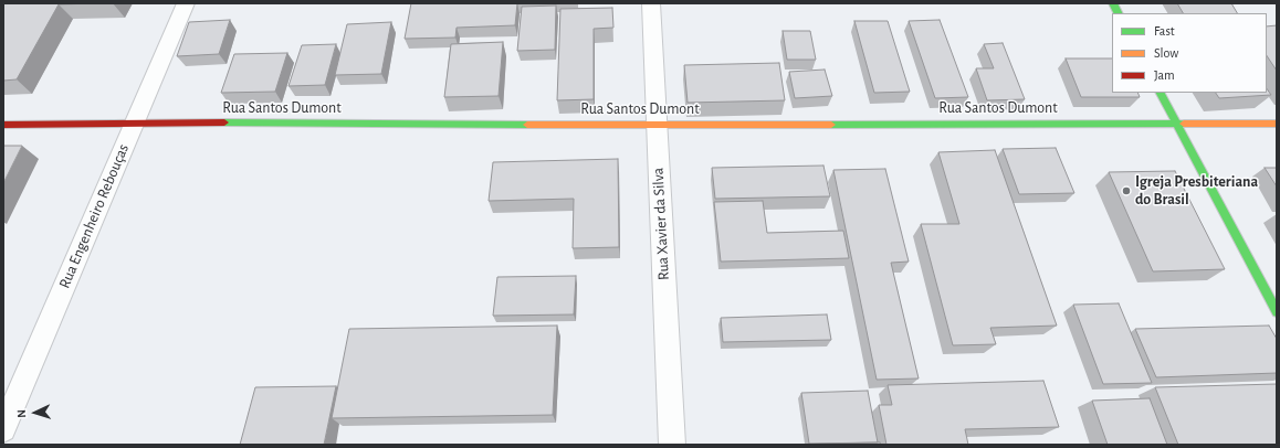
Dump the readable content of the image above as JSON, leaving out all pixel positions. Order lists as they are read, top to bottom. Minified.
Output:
{"streets":{"street":["Rua Santos Dumont","Rua Engenheiro Rebouças","Rua Xavier da Silva"]},"crossings":[["Rua Santos Dumont","Rua Engenheiro Rebouças"],["Rua Santos Dumont","Rua Xavier da Silva"]],"places":["Igreja Presbiteriana do Brasil"],"legend":["Fast","Slow","Jam"],"north":"left"}
